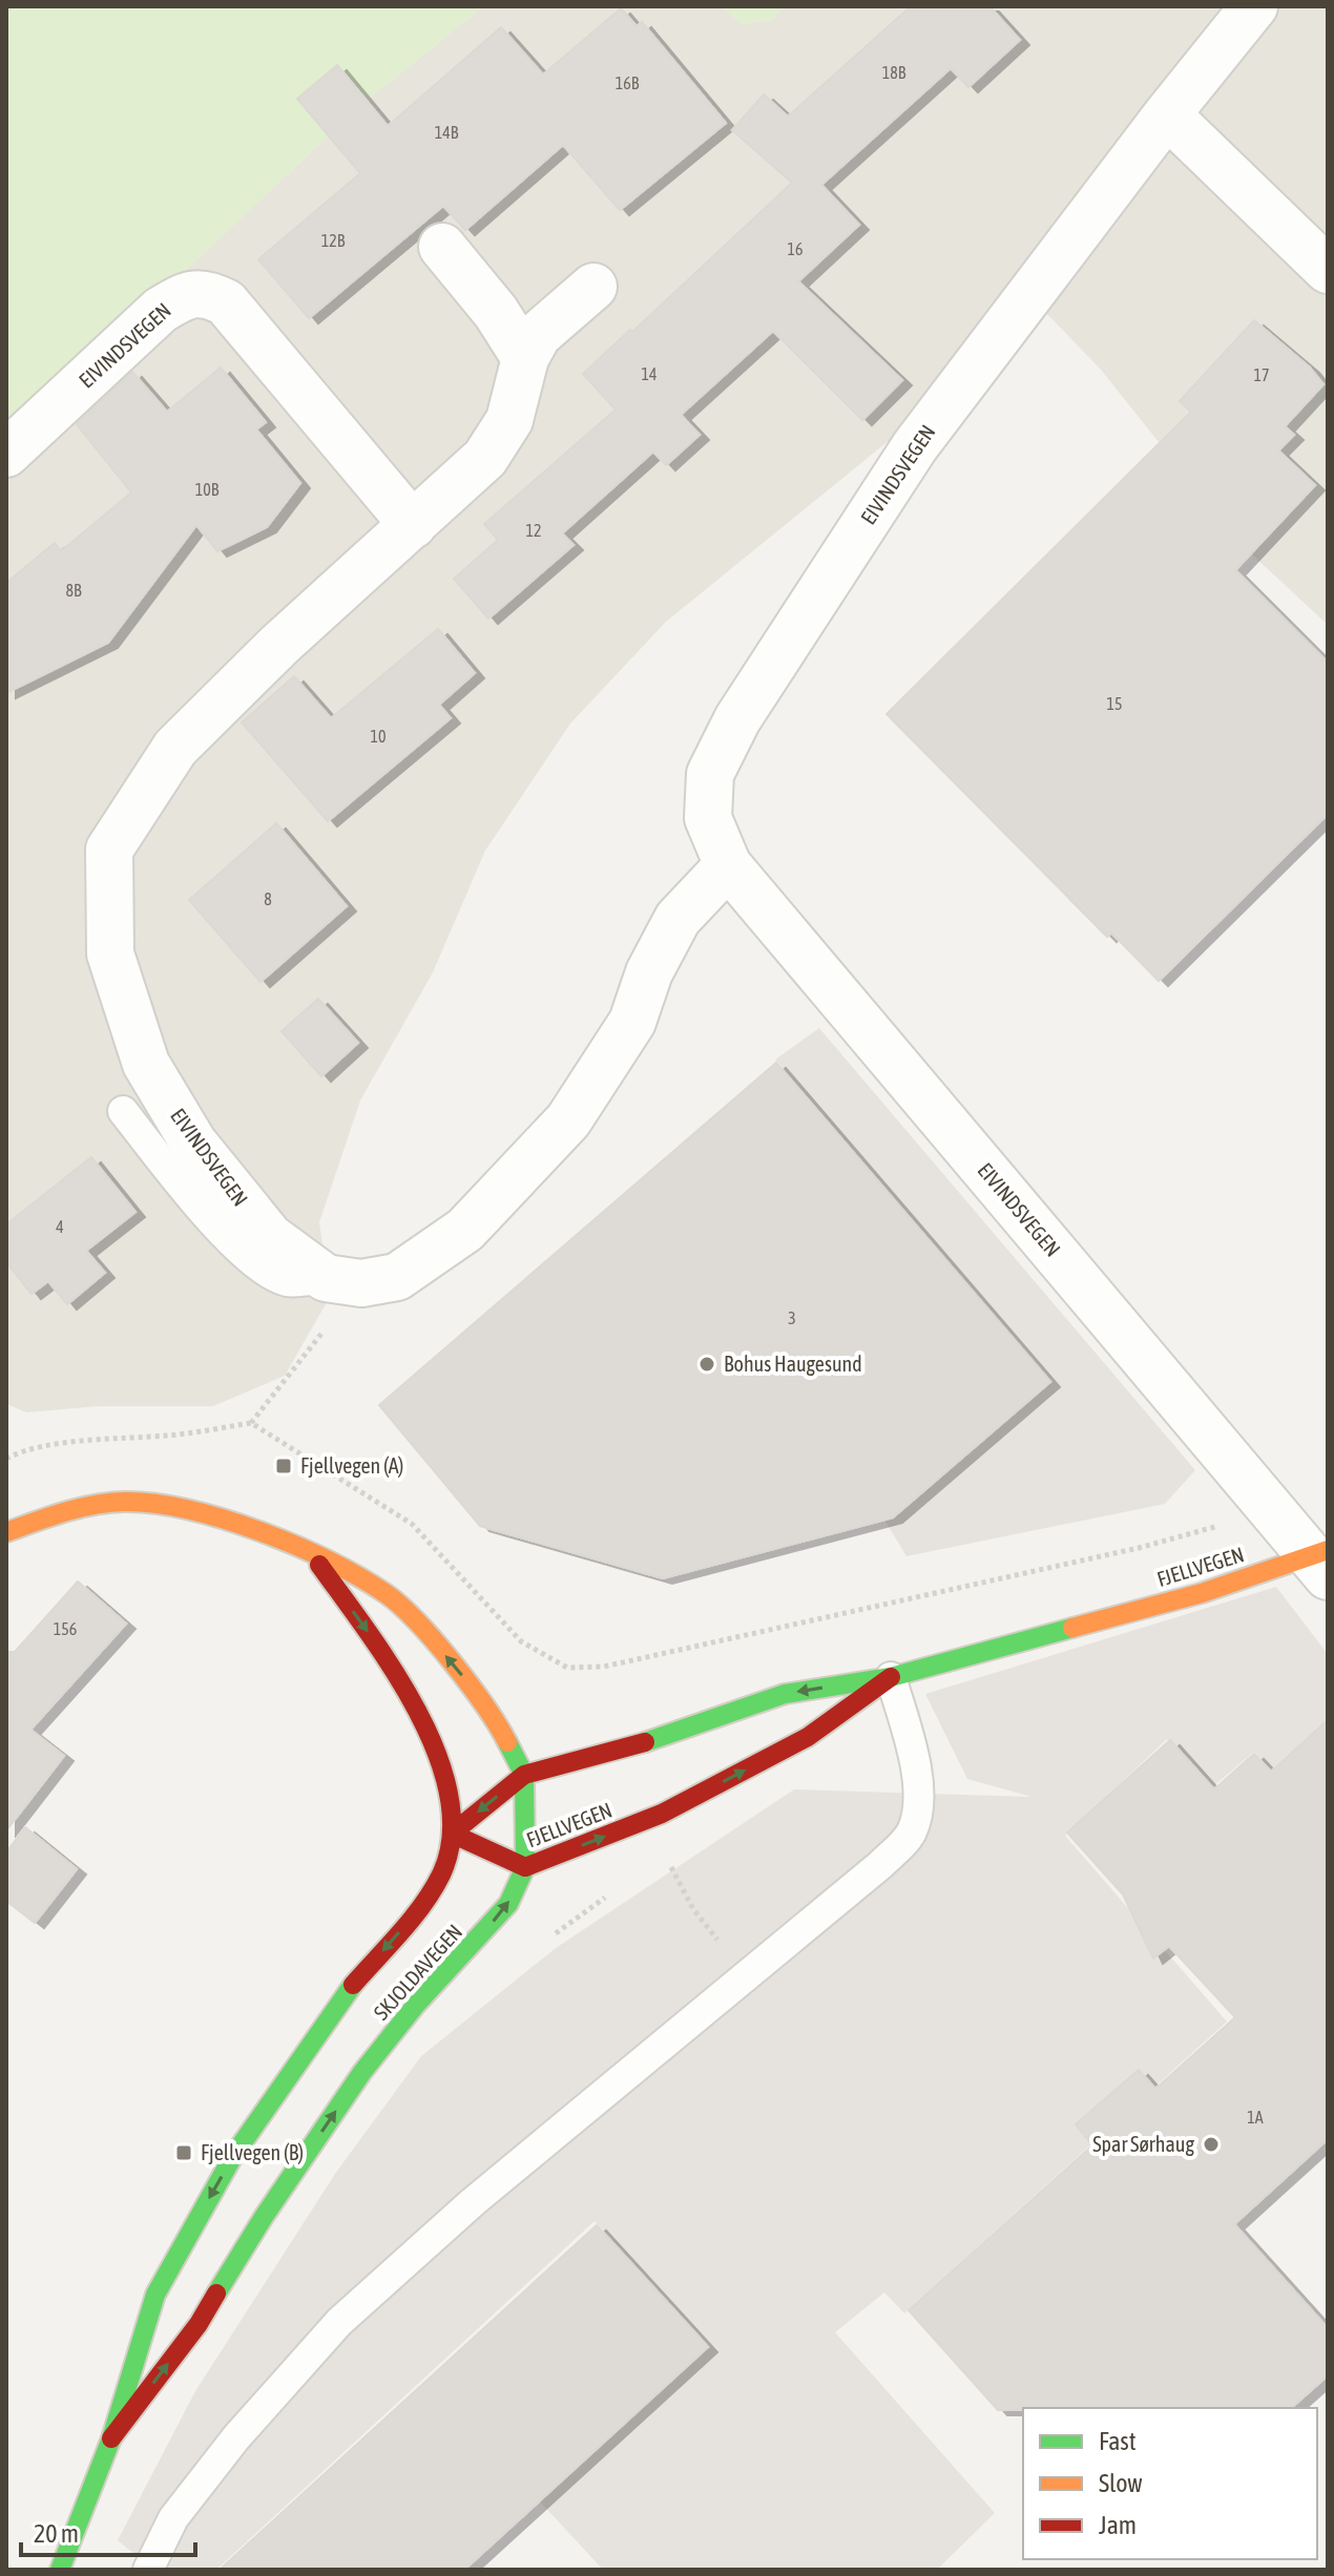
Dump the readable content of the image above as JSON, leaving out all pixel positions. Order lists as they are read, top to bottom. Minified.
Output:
{"streets":{"main road":["FJELLVEGEN","SKJOLDAVEGEN"],"street":["EIVINDSVEGEN"]},"crossings":[["EIVINDSVEGEN","FJELLVEGEN"],["FJELLVEGEN","SKJOLDAVEGEN"]],"places":{"other":["Bohus Haugesund","Spar Sørhaug"],"transit":["Fjellvegen (A)","Fjellvegen (B)"]},"house_numbers":["18B","16B","14B","12B","16","14","17","10B","12","8B","15","10","8","4","3","156","1A"],"legend":["Fast","Slow","Jam"],"scale_bar":"20 m"}
